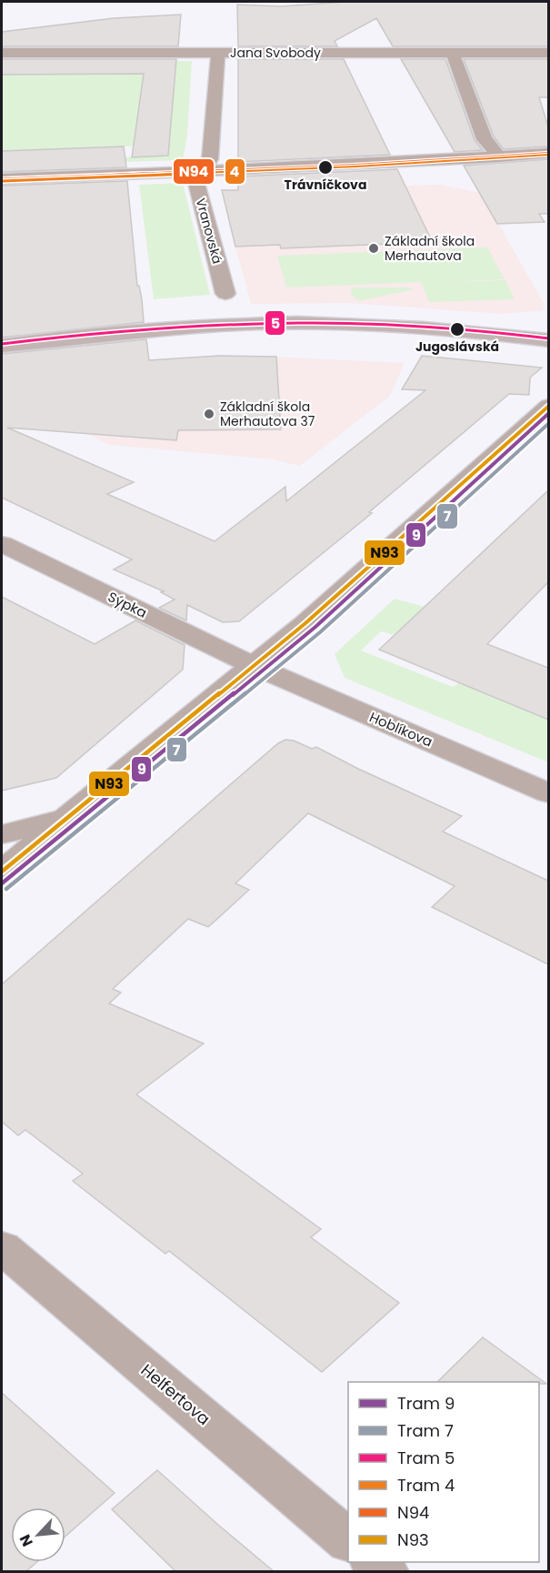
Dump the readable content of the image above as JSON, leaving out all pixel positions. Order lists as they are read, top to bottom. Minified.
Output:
{"streets":{"street":["Jana Svobody","Vranovská","Sýpka","Hoblíkova","Helfertova"]},"crossings":[["Sýpka","Hoblíkova"]],"places":["Trávníčkova","Základní škola Merhautova","Jugoslávská","Základní škola Merhautova 37"],"lines":["transit line N94","tram line 4","tram line 5","transit line N93","tram line 9","tram line 7"],"legend":["Tram 9","Tram 7","Tram 5","Tram 4","N94","N93"],"north":"bottom left"}
